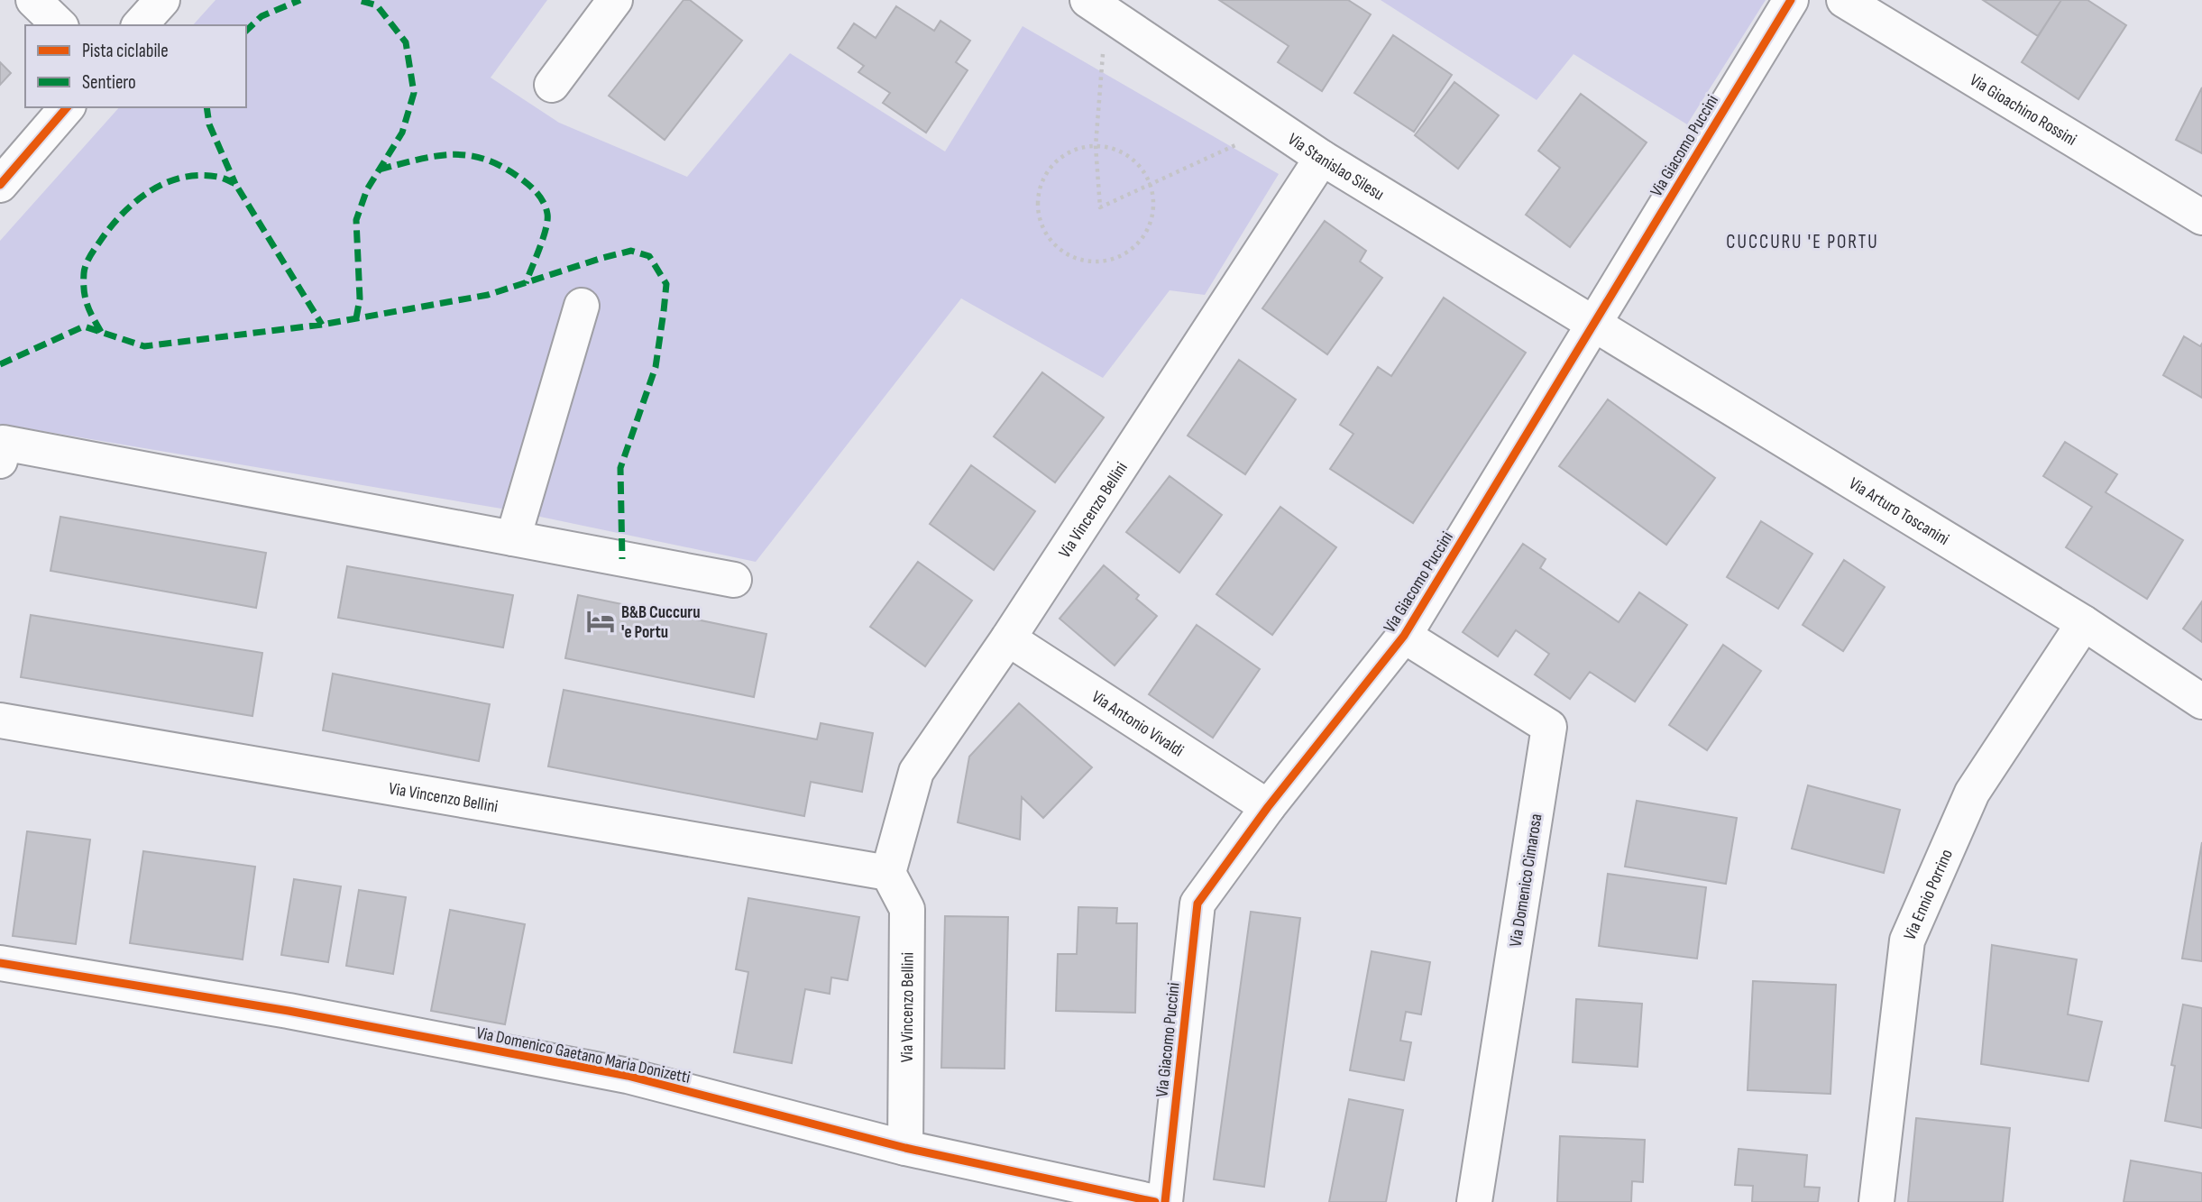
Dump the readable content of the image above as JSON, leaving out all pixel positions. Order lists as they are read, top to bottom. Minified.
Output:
{"streets":{"street":["Via Gioachino Rossini","Via Giacomo Puccini","Via Stanislao Silesu","Via Vincenzo Bellini","Via Arturo Toscanini","Via Antonio Vivaldi","Via Domenico Cimarosa","Via Ennio Porrino","Via Domenico Gaetano Maria Donizetti"]},"crossings":[["Via Giacomo Puccini","Via Stanislao Silesu"],["Via Giacomo Puccini","Via Arturo Toscanini"],["Via Giacomo Puccini","Via Antonio Vivaldi"],["Via Giacomo Puccini","Via Domenico Cimarosa"],["Via Stanislao Silesu","Via Vincenzo Bellini"],["Via Stanislao Silesu","Via Arturo Toscanini"],["Via Vincenzo Bellini","Via Antonio Vivaldi"],["Via Vincenzo Bellini","Via Domenico Gaetano Maria Donizetti"],["Via Arturo Toscanini","Via Ennio Porrino"]],"districts":["CUCCURU 'E PORTU"],"places":{"hotel":["B&B Cuccuru 'e Portu"]},"legend":["Pista ciclabile","Sentiero"]}
